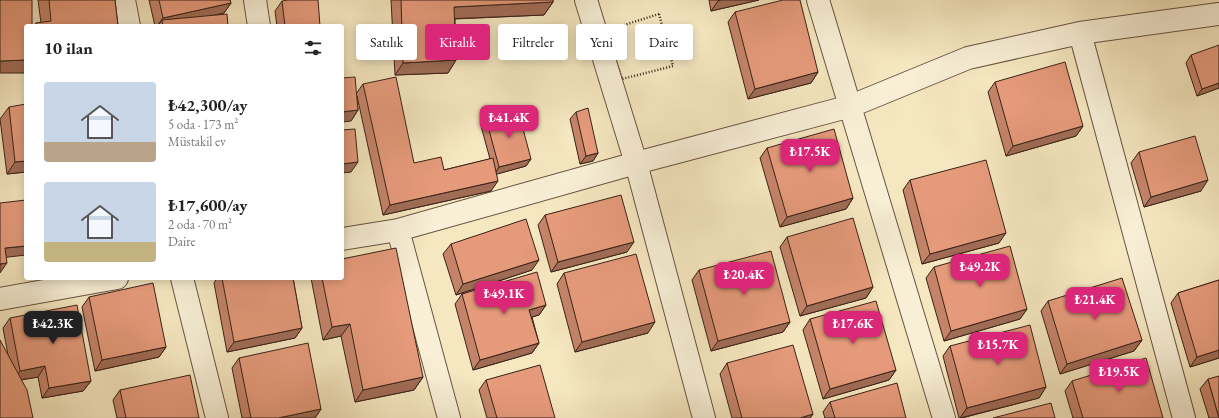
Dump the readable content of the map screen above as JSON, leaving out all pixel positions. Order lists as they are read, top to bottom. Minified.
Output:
{"page":{"chip":["Satılık","Kiralık","Filtreler","Yeni","Daire"],"heading":"10 ilan","list":[{"name":"₺42,300/ay","note":"5 oda · 173 m² · Müstakil ev"},{"name":"₺17,600/ay","note":"2 oda · 70 m² · Daire"}],"price":["₺41.4K","₺17.5K","₺49.2K","₺20.4K","₺49.1K","₺21.4K","₺42.3K","₺17.6K","₺15.7K","₺19.5K"]}}
